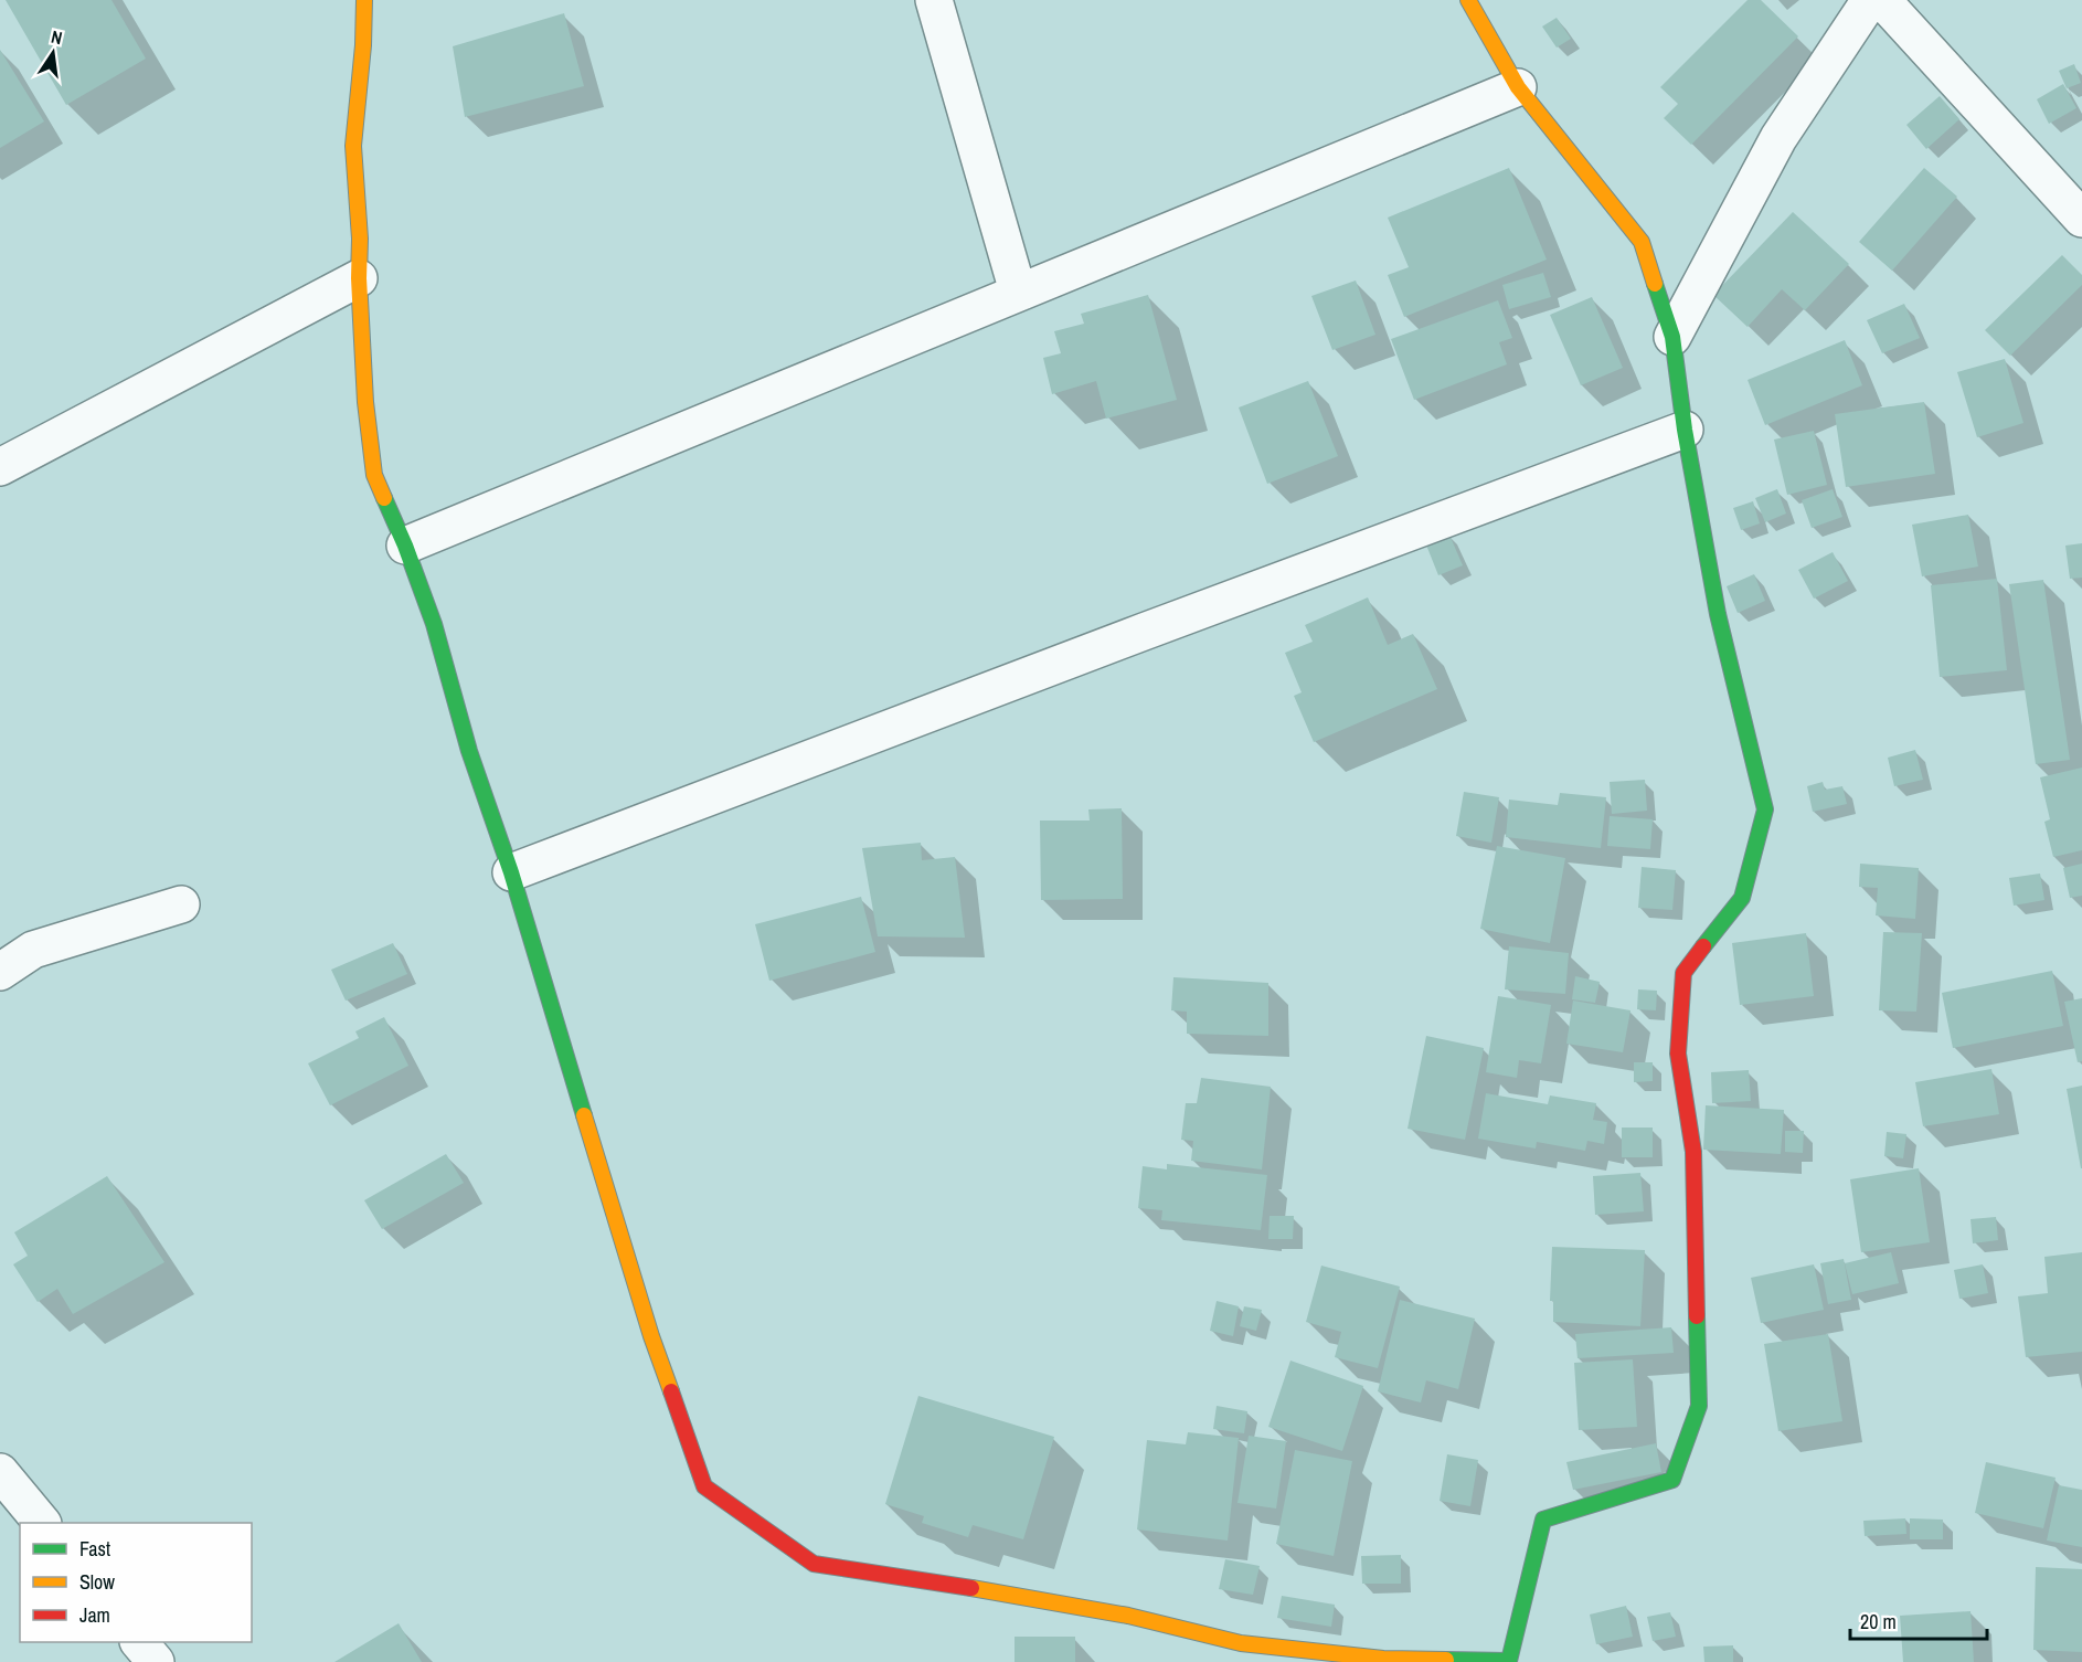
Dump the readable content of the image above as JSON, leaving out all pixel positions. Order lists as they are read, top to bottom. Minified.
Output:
{"legend":["Fast","Slow","Jam"],"scale_bar":"20 m","north":"top"}
